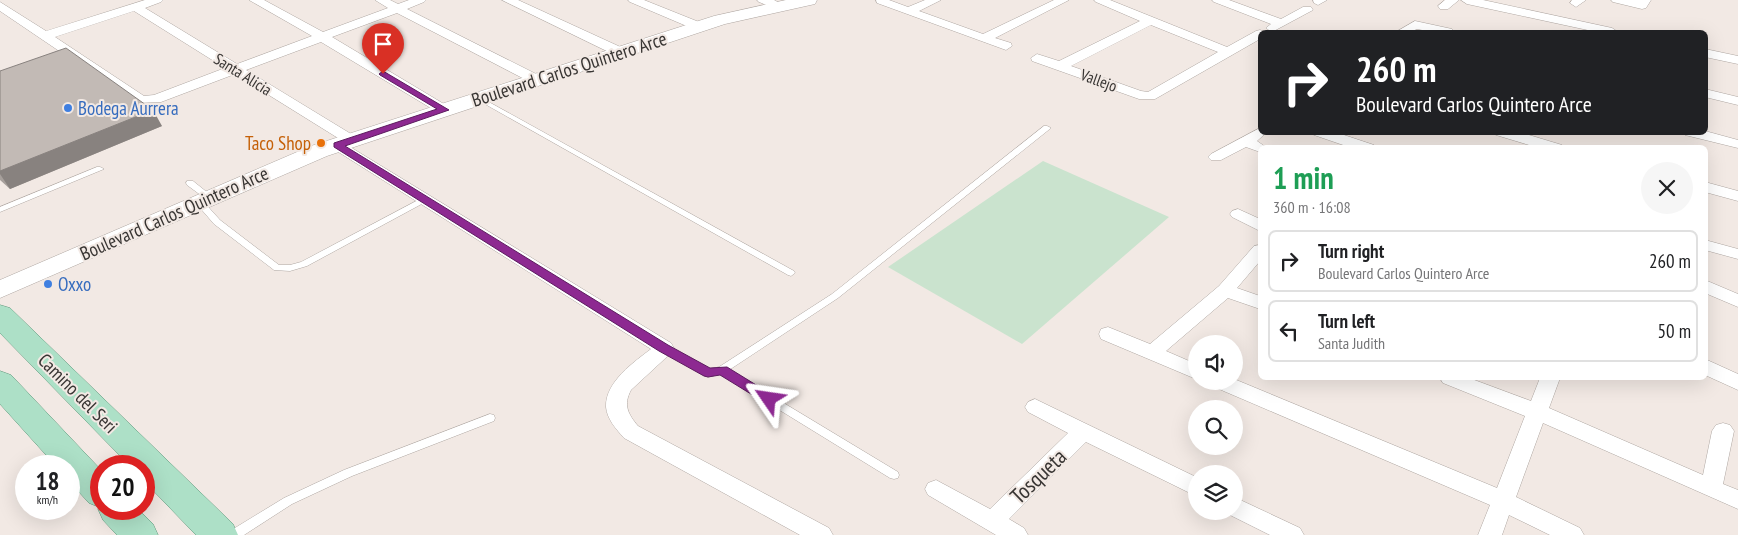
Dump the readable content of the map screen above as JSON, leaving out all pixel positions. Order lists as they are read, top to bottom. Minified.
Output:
{"streets":{"main road":["Camino del Seri"],"street":["Boulevard Carlos Quintero Arce","Santa Alicia","Vallejo","Tosqueta"]},"crossings":[["Boulevard Carlos Quintero Arce","Santa Alicia"]],"places":["Bodega Aurrera","Taco Shop","Oxxo"],"page":{"turn":["260 m","Boulevard Carlos Quintero Arce"],"heading":["1 min","360 m · 16:08"],"list":[{"name":"Turn right","note":"Boulevard Carlos Quintero Arce","value":"260 m"},{"name":"Turn left","note":"Santa Judith","value":"50 m"}],"speed":"18 km/h","limit":"20"}}
